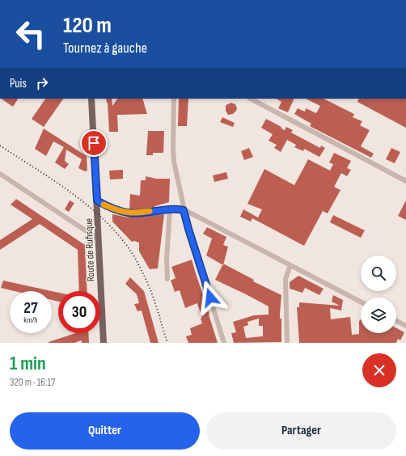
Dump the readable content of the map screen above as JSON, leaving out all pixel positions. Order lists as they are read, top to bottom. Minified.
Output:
{"streets":{"main road":["Route de Rufisque"]},"page":{"turn":["120 m","Tournez à gauche"],"then":"Puis","speed":"27 km/h","limit":"30","heading":["1 min","320 m · 16:17"],"buttons":["Quitter","Partager"]}}
